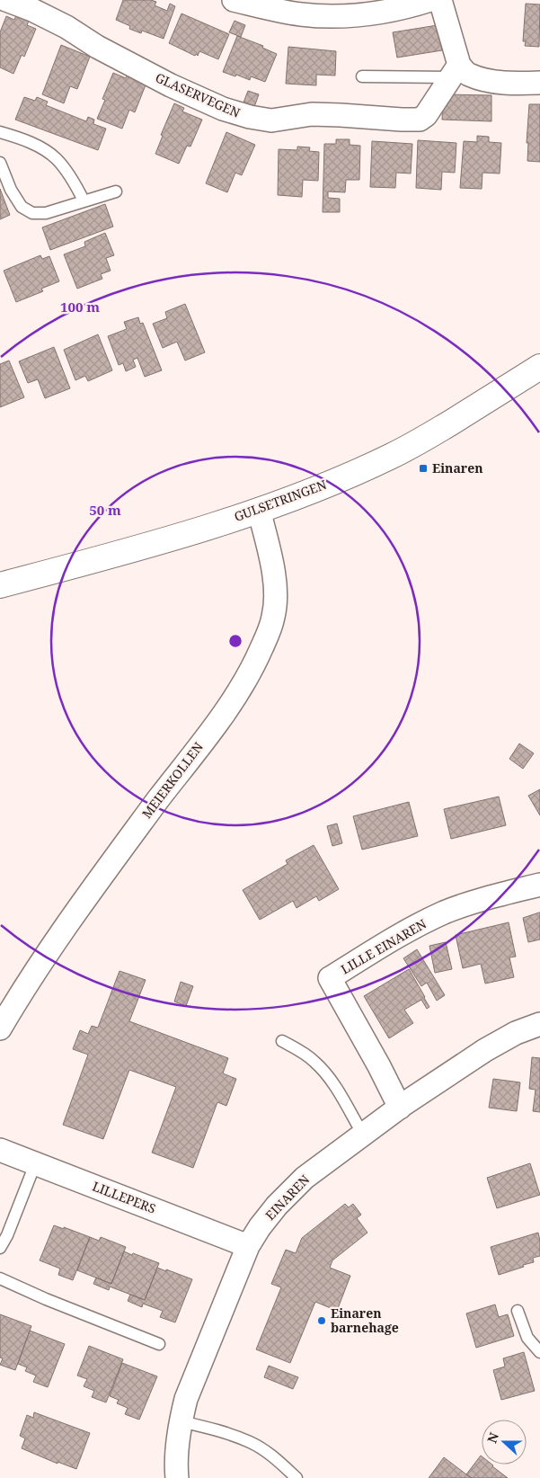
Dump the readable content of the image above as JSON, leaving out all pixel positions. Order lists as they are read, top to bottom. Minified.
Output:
{"streets":{"street":["GLASERVEGEN","GULSETRINGEN","MEIERKOLLEN","LILLE EINAREN","LILLEPERS","EINAREN"]},"crossings":[["GULSETRINGEN","MEIERKOLLEN"],["LILLE EINAREN","EINAREN"],["LILLEPERS","EINAREN"]],"places":{"transit":["Einaren"],"other":["Einaren barnehage"]},"north":"left","rings":["100 m","50 m"]}
